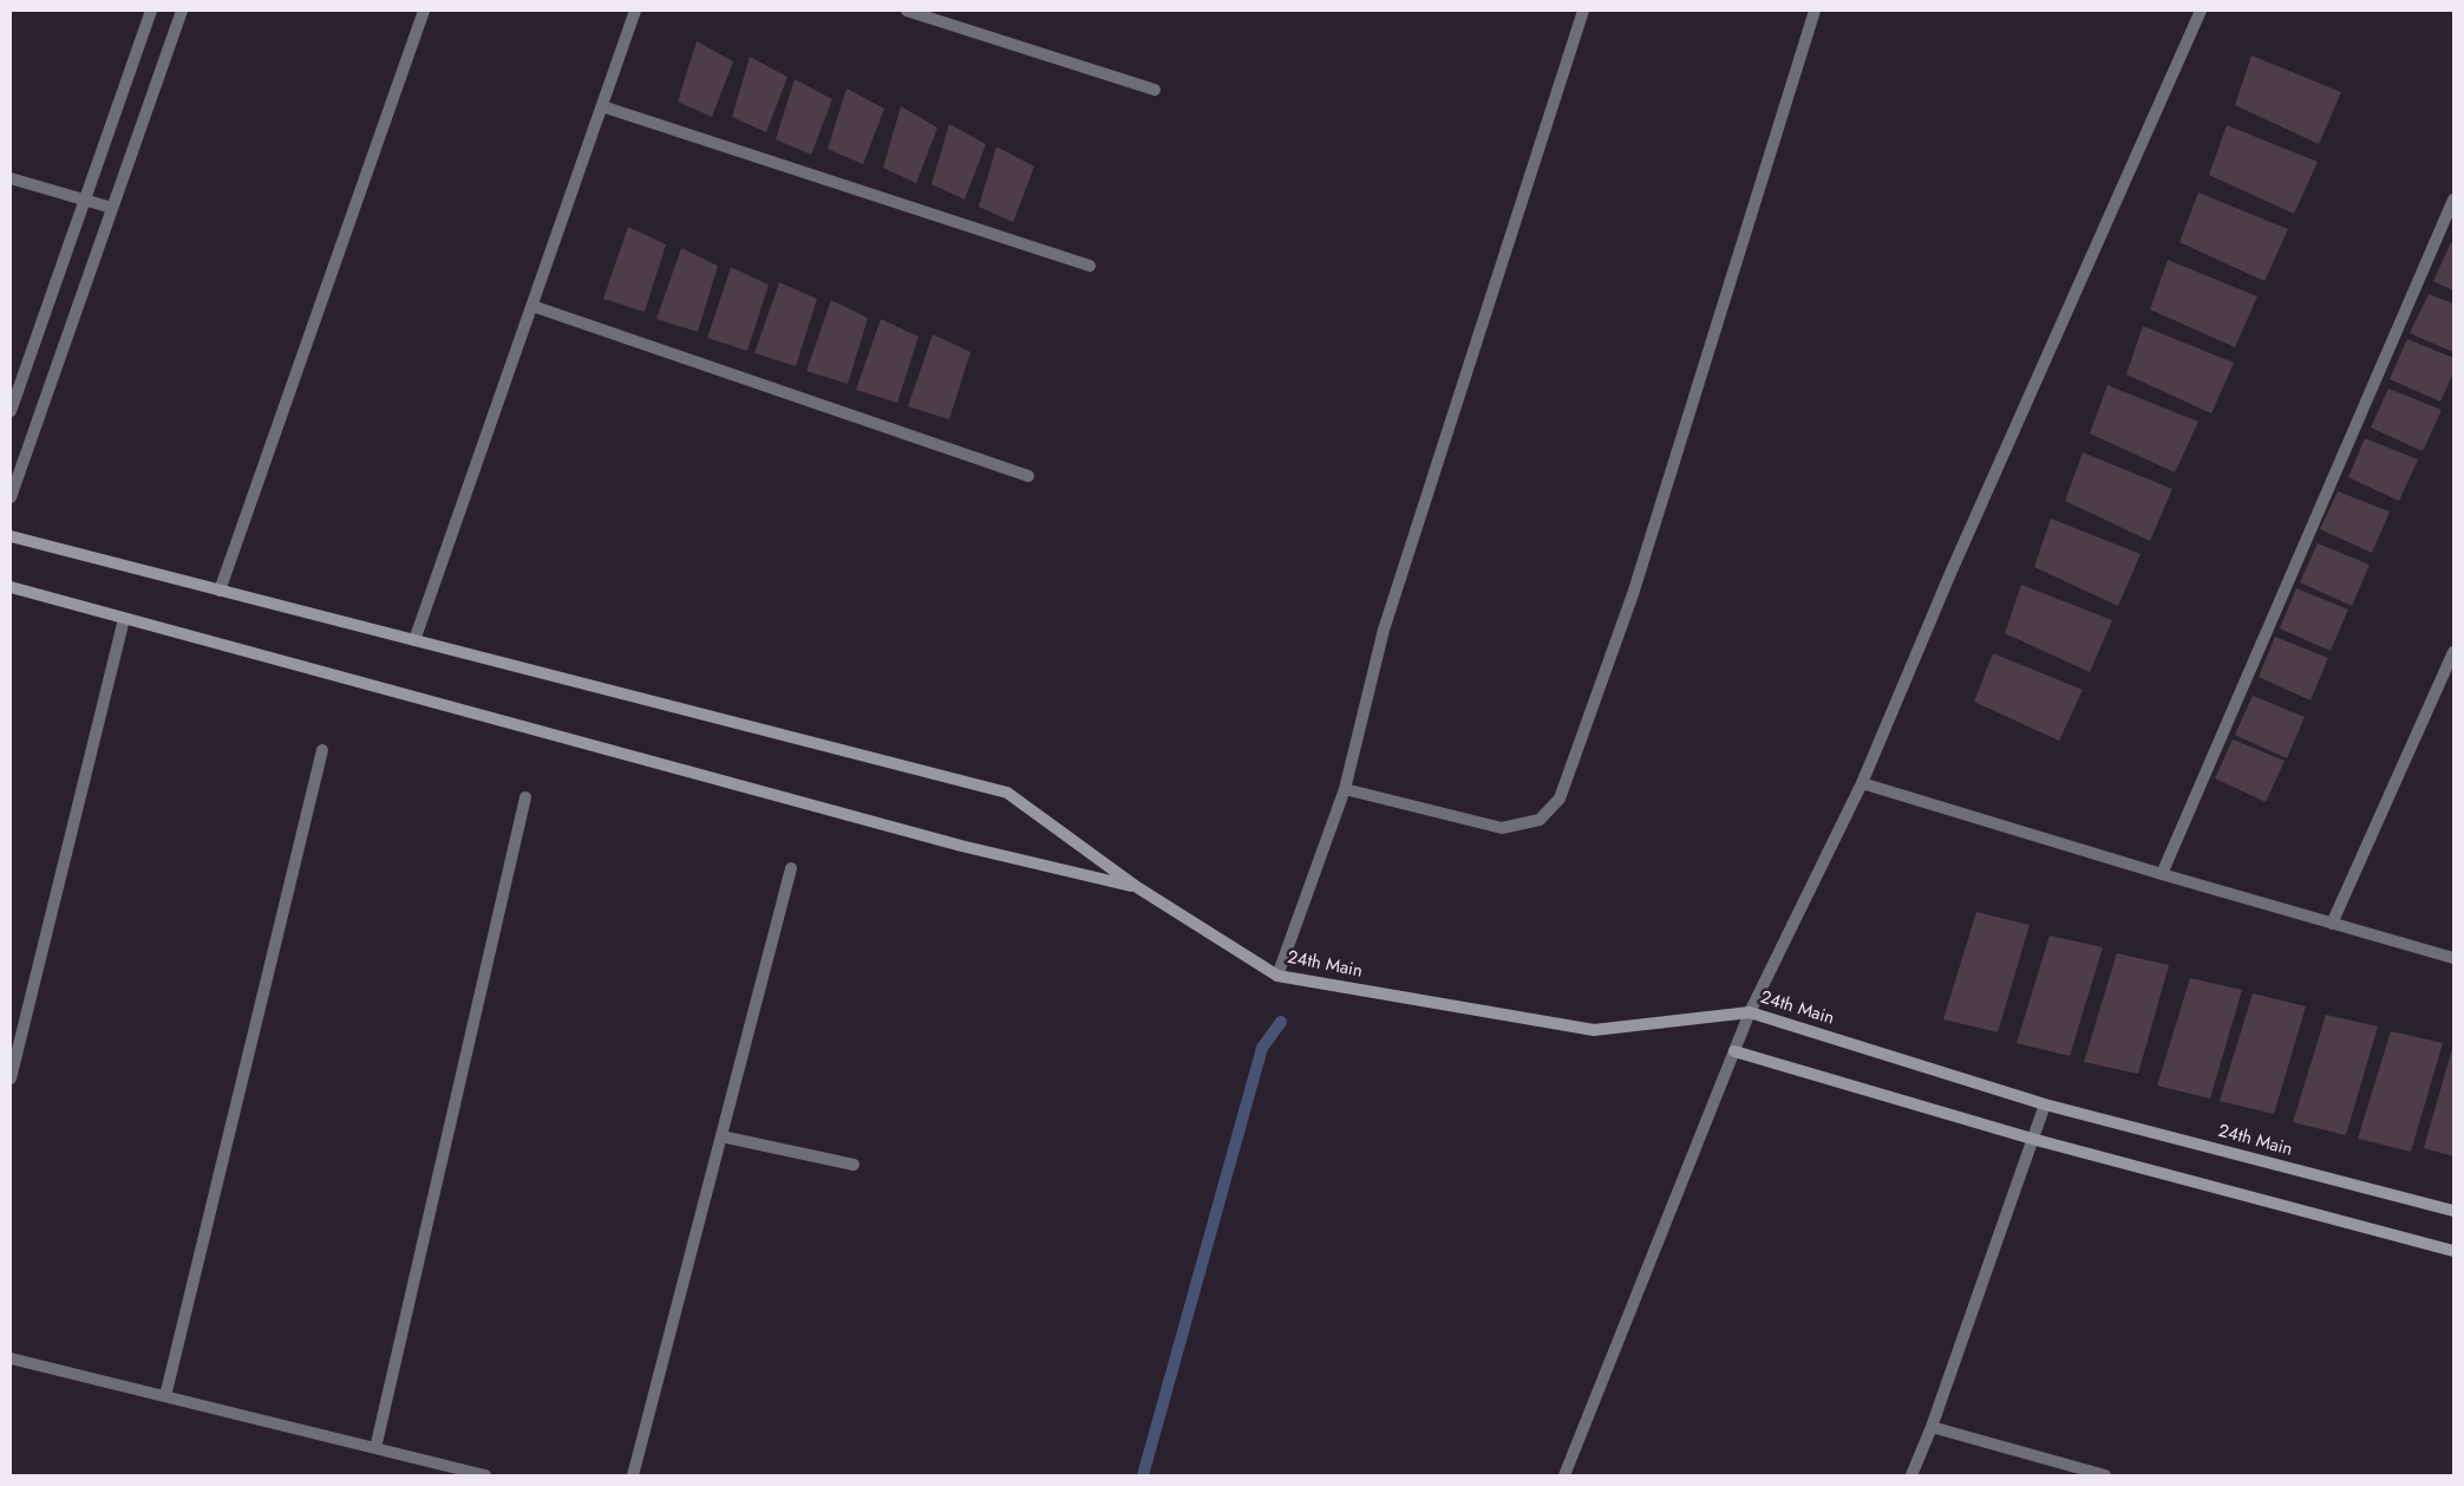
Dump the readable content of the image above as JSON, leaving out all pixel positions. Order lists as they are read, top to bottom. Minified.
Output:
{"streets":{"street":["24th Main"]}}
